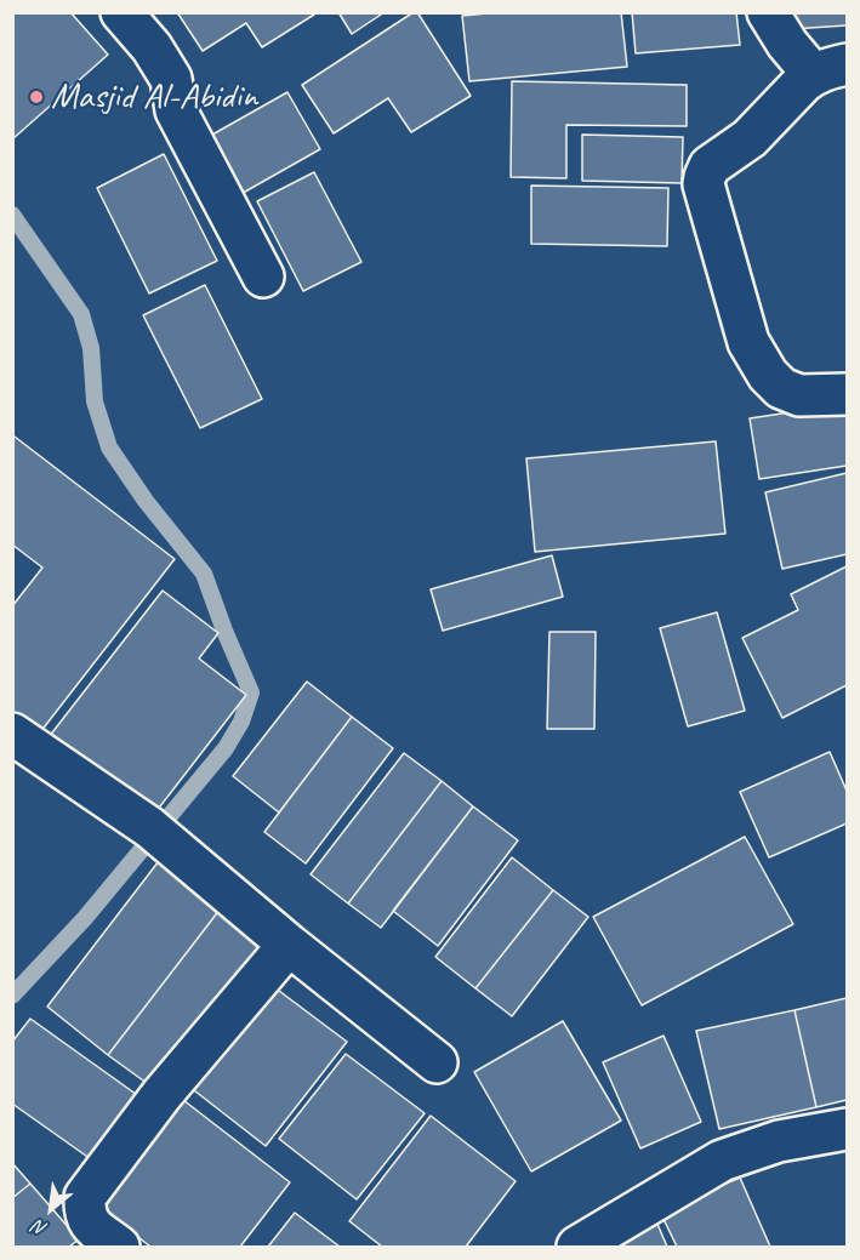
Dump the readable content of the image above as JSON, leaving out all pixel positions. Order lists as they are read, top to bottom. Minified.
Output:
{"places":["Masjid Al-Abidin"],"north":"bottom left"}
